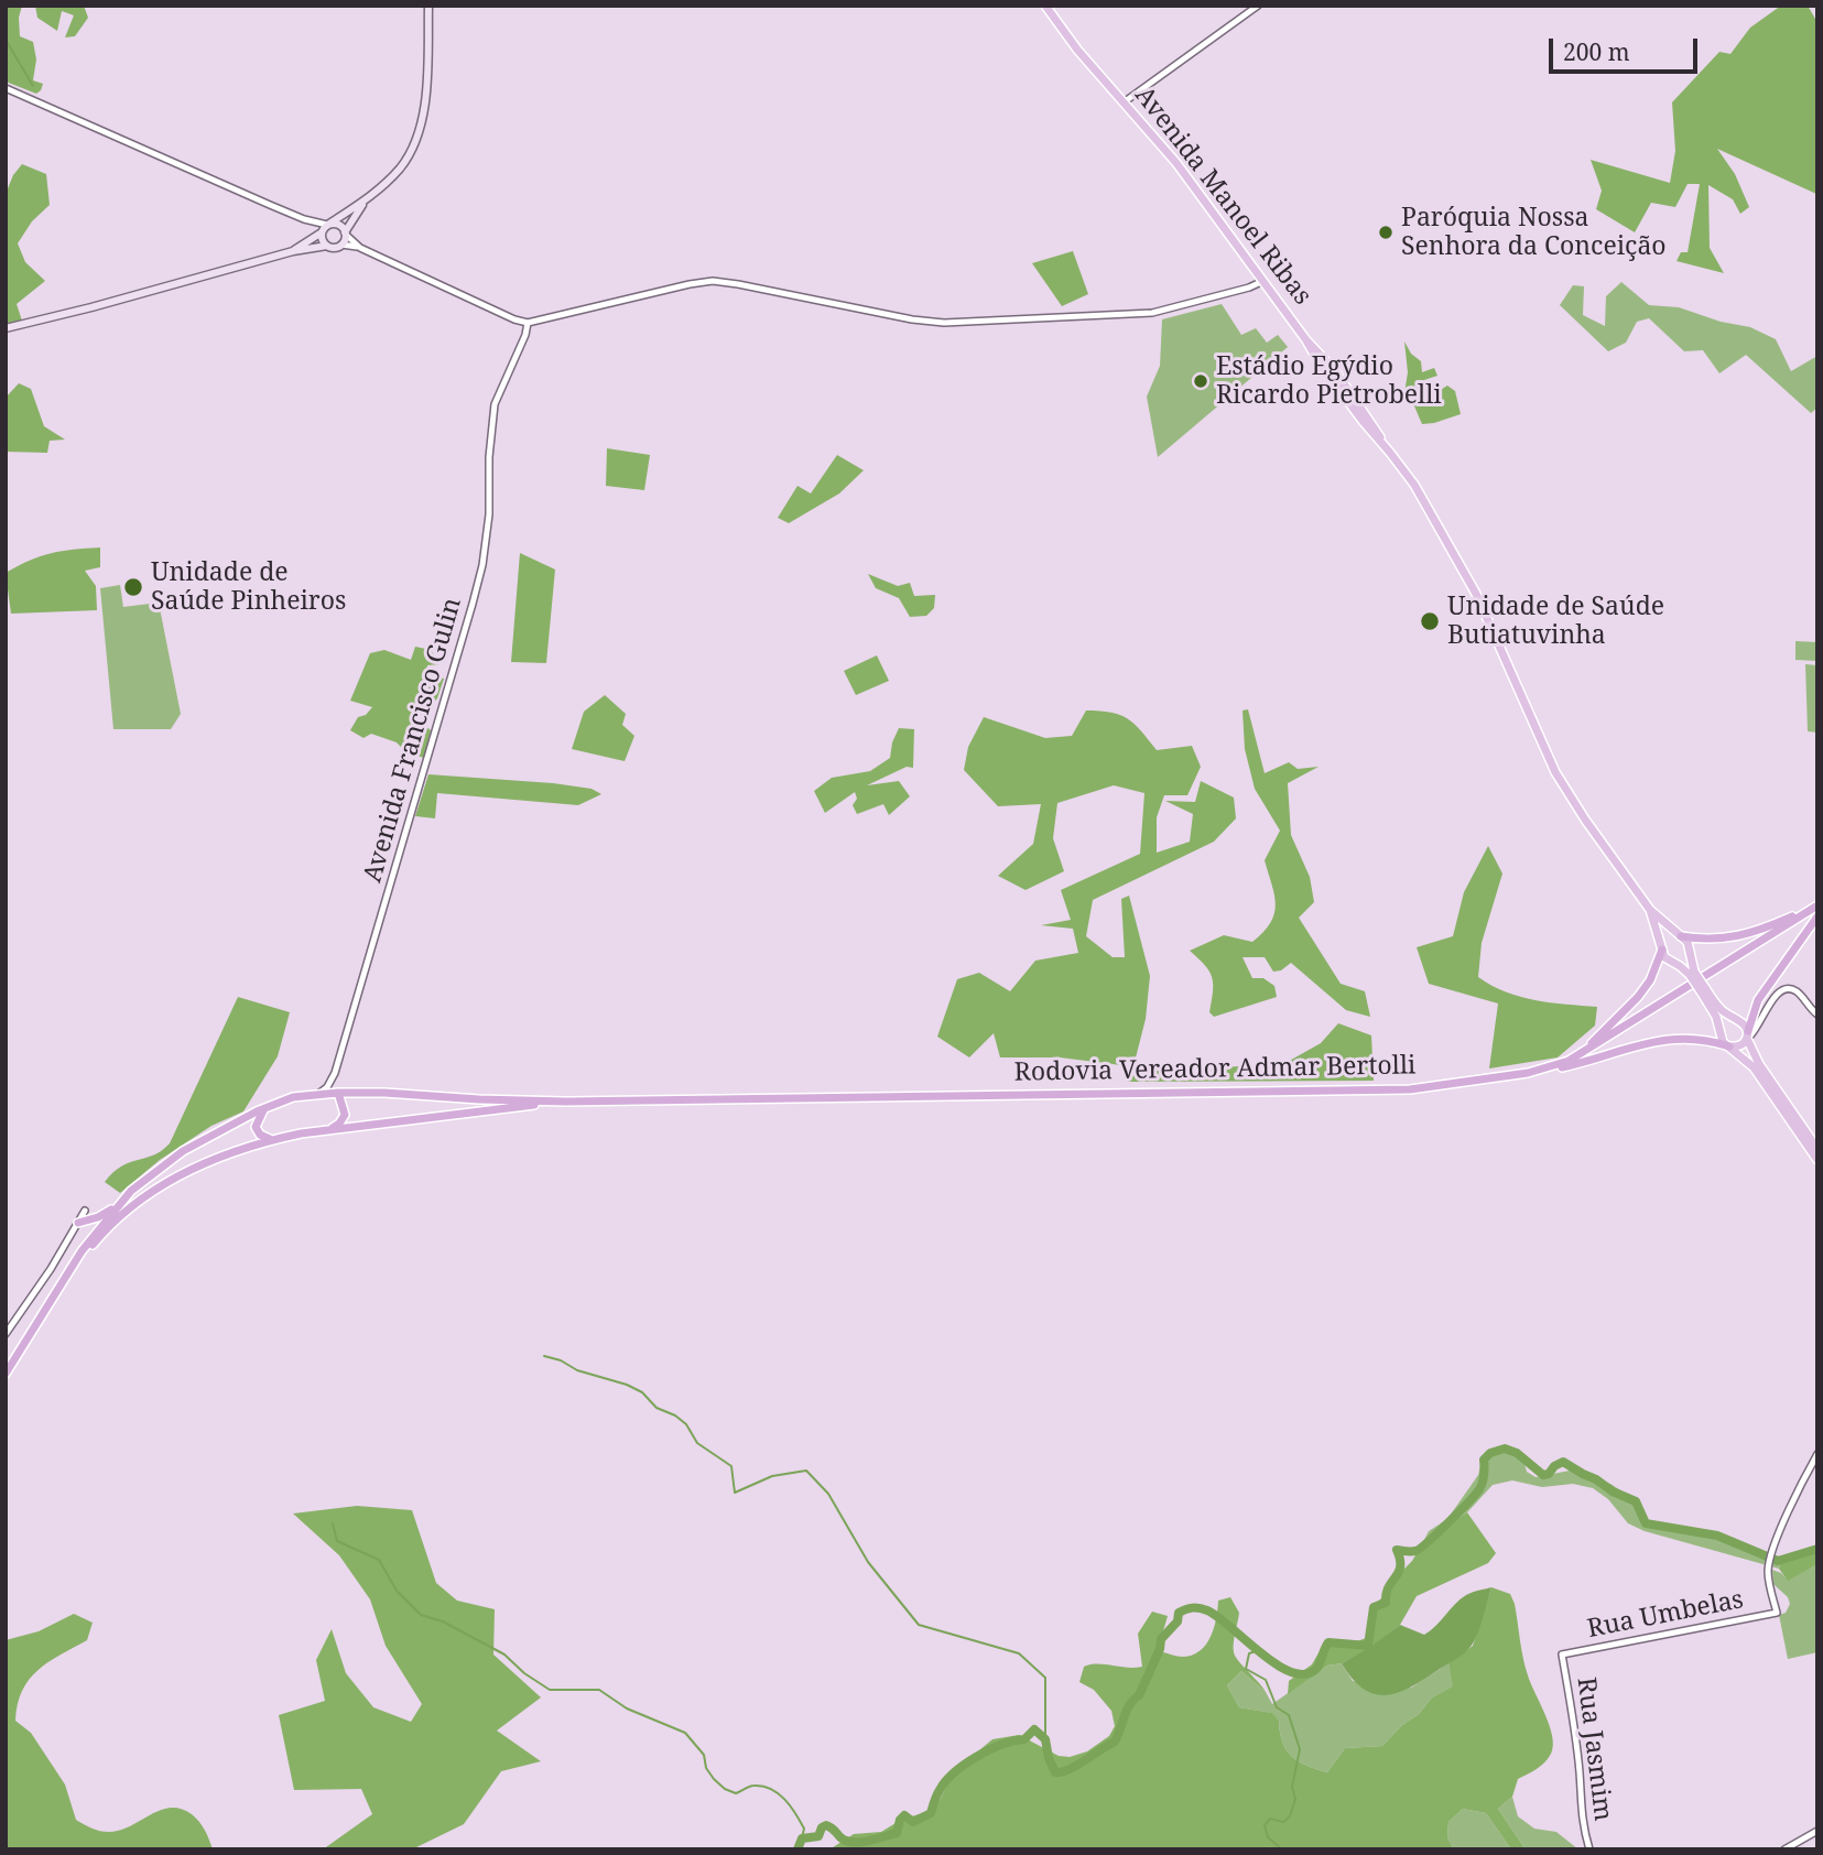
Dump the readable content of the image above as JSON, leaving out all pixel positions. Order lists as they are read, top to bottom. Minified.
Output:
{"streets":{"highway":["Rodovia Vereador Admar Bertolli"],"main road":["Avenida Manoel Ribas"],"street":["Avenida Francisco Gulin","Rua Umbelas","Rua Jasmim"]},"crossings":[["Avenida Francisco Gulin","Rodovia Vereador Admar Bertolli"],["Rua Umbelas","Rua Jasmim"]],"places":["Paróquia Nossa Senhora da Conceição","Estádio Egýdio Ricardo Pietrobelli","Unidade de Saúde Pinheiros","Unidade de Saúde Butiatuvinha"],"scale_bar":"200 m"}
